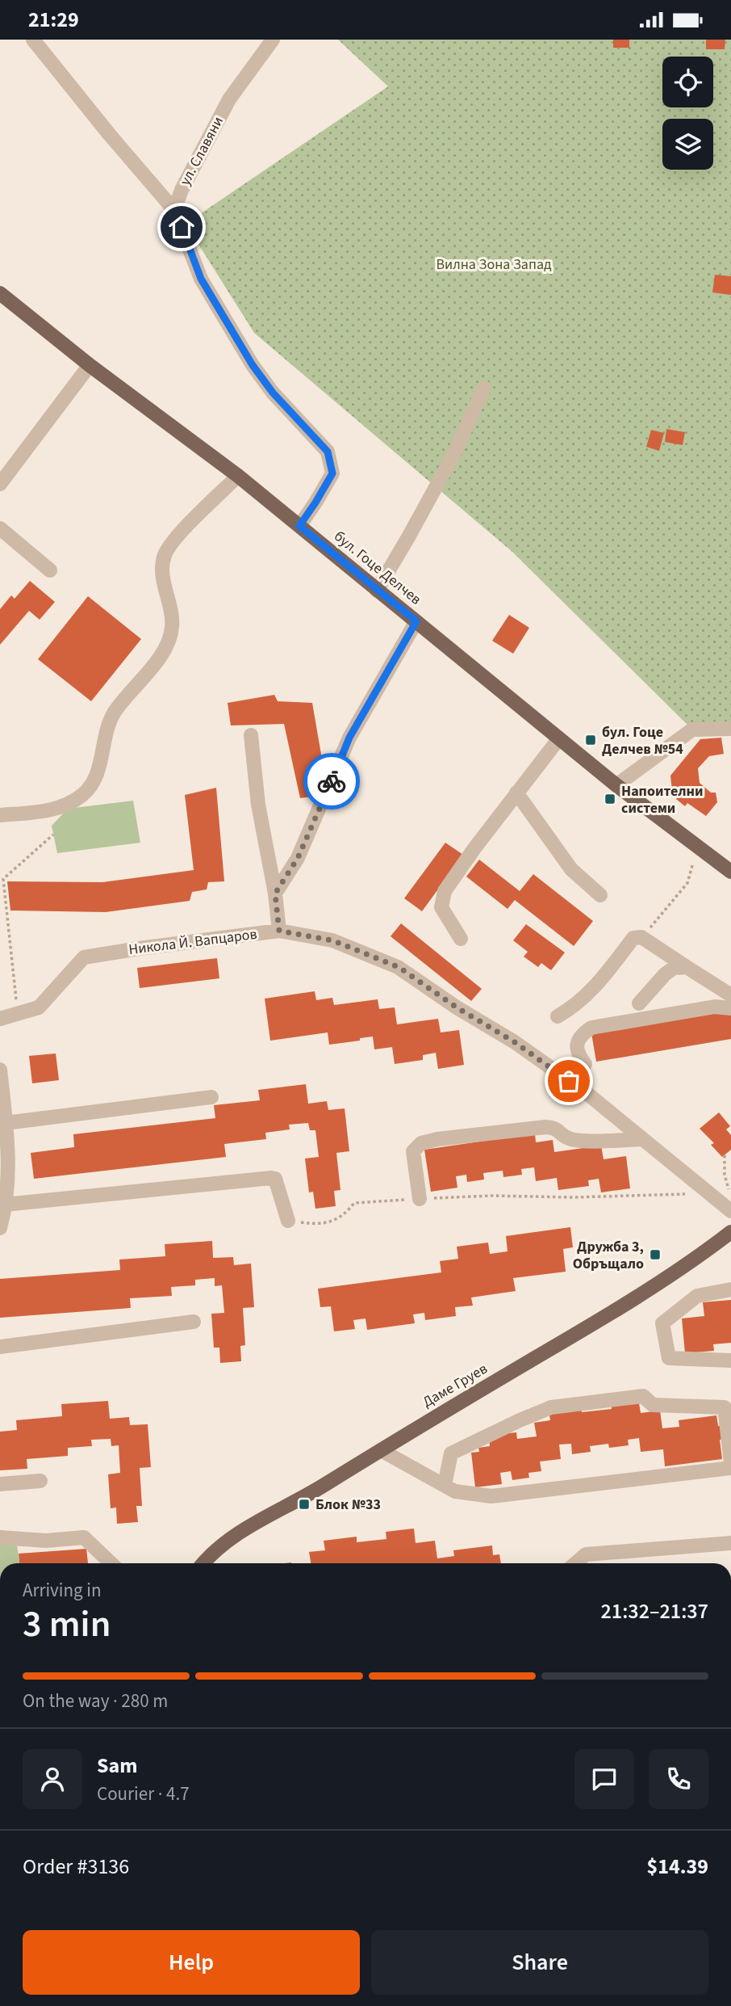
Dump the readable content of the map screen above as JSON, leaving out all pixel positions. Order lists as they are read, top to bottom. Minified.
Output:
{"streets":{"main road":["бул. Гоце Делчев","Даме Груев"],"street":["ул. Славяни","Никола Й. Вапцаров"]},"parks":["Вилна Зона Запад"],"places":{"transit":["бул. Гоце Делчев №54","Напоителни системи","Дружба 3, Обръщало","Блок №33"]},"page":{"status":"21:29","heading":["3 min","Arriving in","21:32–21:37"],"panel":["Sam","Courier · 4.7","Order #3136","$14.39"],"bar":"On the way · 280 m","buttons":["Help","Share"]}}
